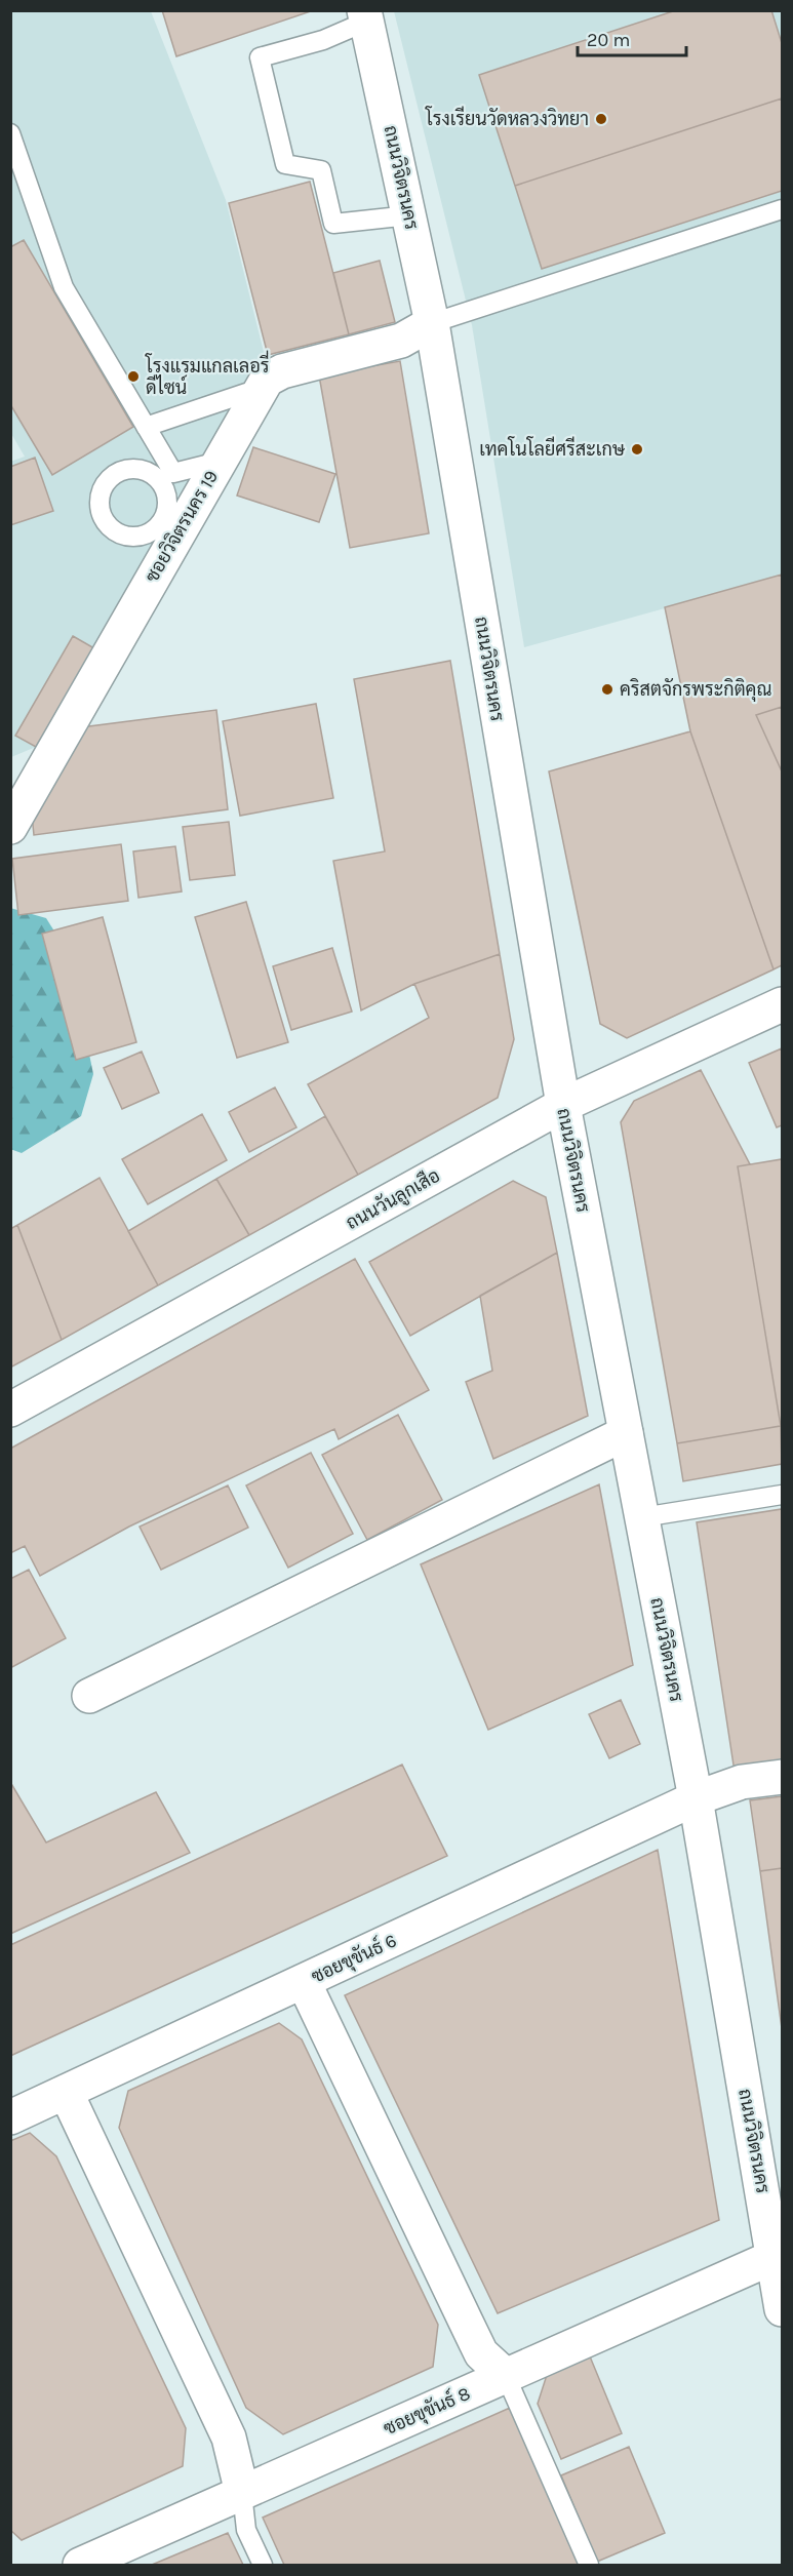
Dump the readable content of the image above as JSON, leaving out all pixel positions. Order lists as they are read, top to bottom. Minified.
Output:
{"streets":{"street":["ถนนวิจิตรนคร","ซอยวิจิตรนคร 19","ถนนวันลูกเสือ","ซอยขุขันธ์ 6","ซอยขุขันธ์ 8"]},"crossings":[["ถนนวิจิตรนคร","ซอยวิจิตรนคร 19"],["ถนนวิจิตรนคร","ถนนวันลูกเสือ"],["ถนนวิจิตรนคร","ซอยขุขันธ์ 6"],["ถนนวิจิตรนคร","ซอยขุขันธ์ 8"]],"places":["โรงเรียนวัดหลวงวิทยา","โรงแรมแกลเลอรี่ ดีไซน์","เทคโนโลยีศรีสะเกษ","คริสตจักรพระกิติคุณ"],"scale_bar":"20 m"}
